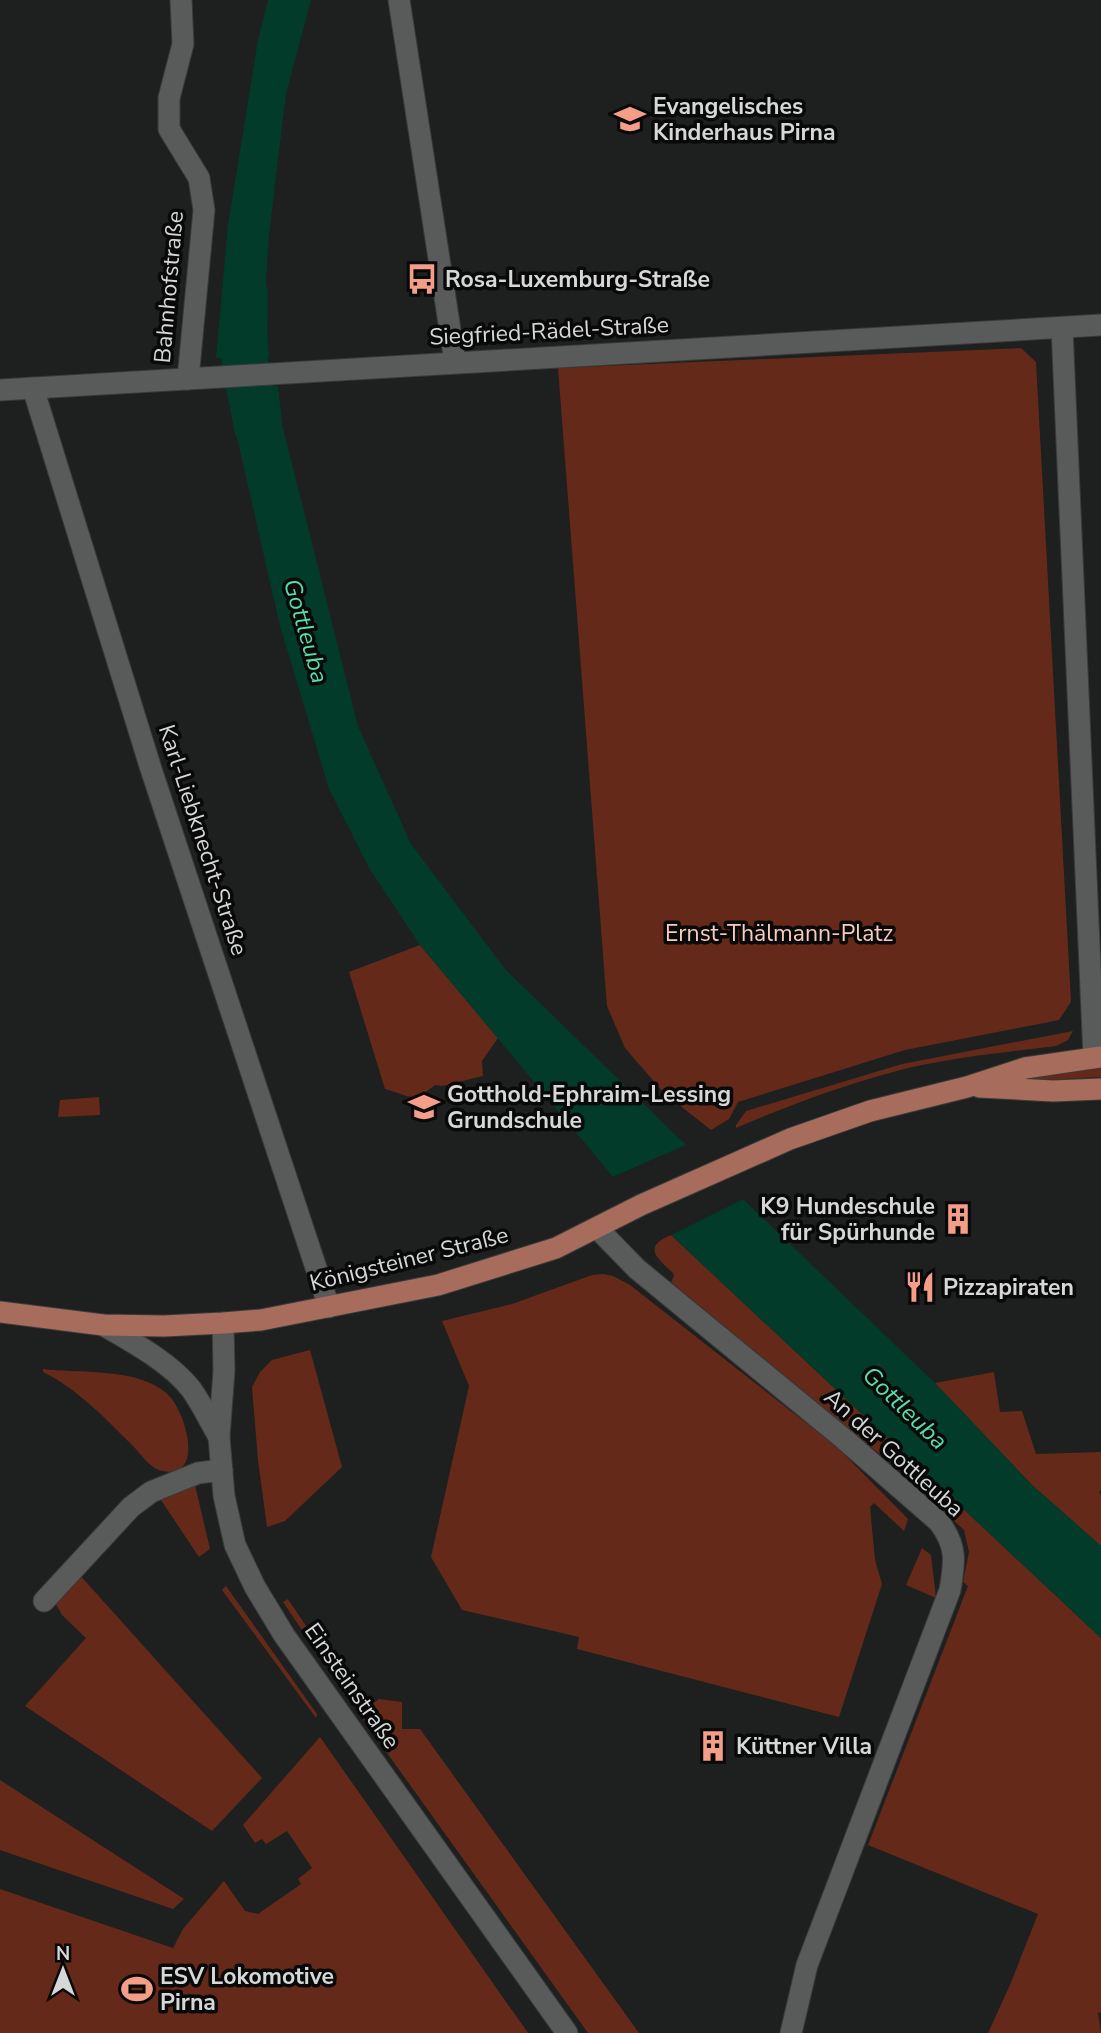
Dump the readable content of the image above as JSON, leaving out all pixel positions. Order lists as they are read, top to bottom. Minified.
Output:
{"streets":{"main road":["Königsteiner Straße"],"street":["Bahnhofstraße","Siegfried-Rädel-Straße","Karl-Liebknecht-Straße","An der Gottleuba","Einsteinstraße"]},"crossings":[["Bahnhofstraße","Siegfried-Rädel-Straße"],["Siegfried-Rädel-Straße","Karl-Liebknecht-Straße"],["Karl-Liebknecht-Straße","Königsteiner Straße"],["Königsteiner Straße","An der Gottleuba"],["Königsteiner Straße","Einsteinstraße"]],"water":["Gottleuba"],"parks":["Ernst-Thälmann-Platz"],"places":{"school or university":["Evangelisches Kinderhaus Pirna","Gotthold-Ephraim-Lessing Grundschule"],"bus stop":["Rosa-Luxemburg-Straße"],"building":["K9 Hundeschule für Spürhunde","Küttner Villa"],"restaurant":["Pizzapiraten"],"sports":["ESV Lokomotive Pirna"]},"north":"top"}
